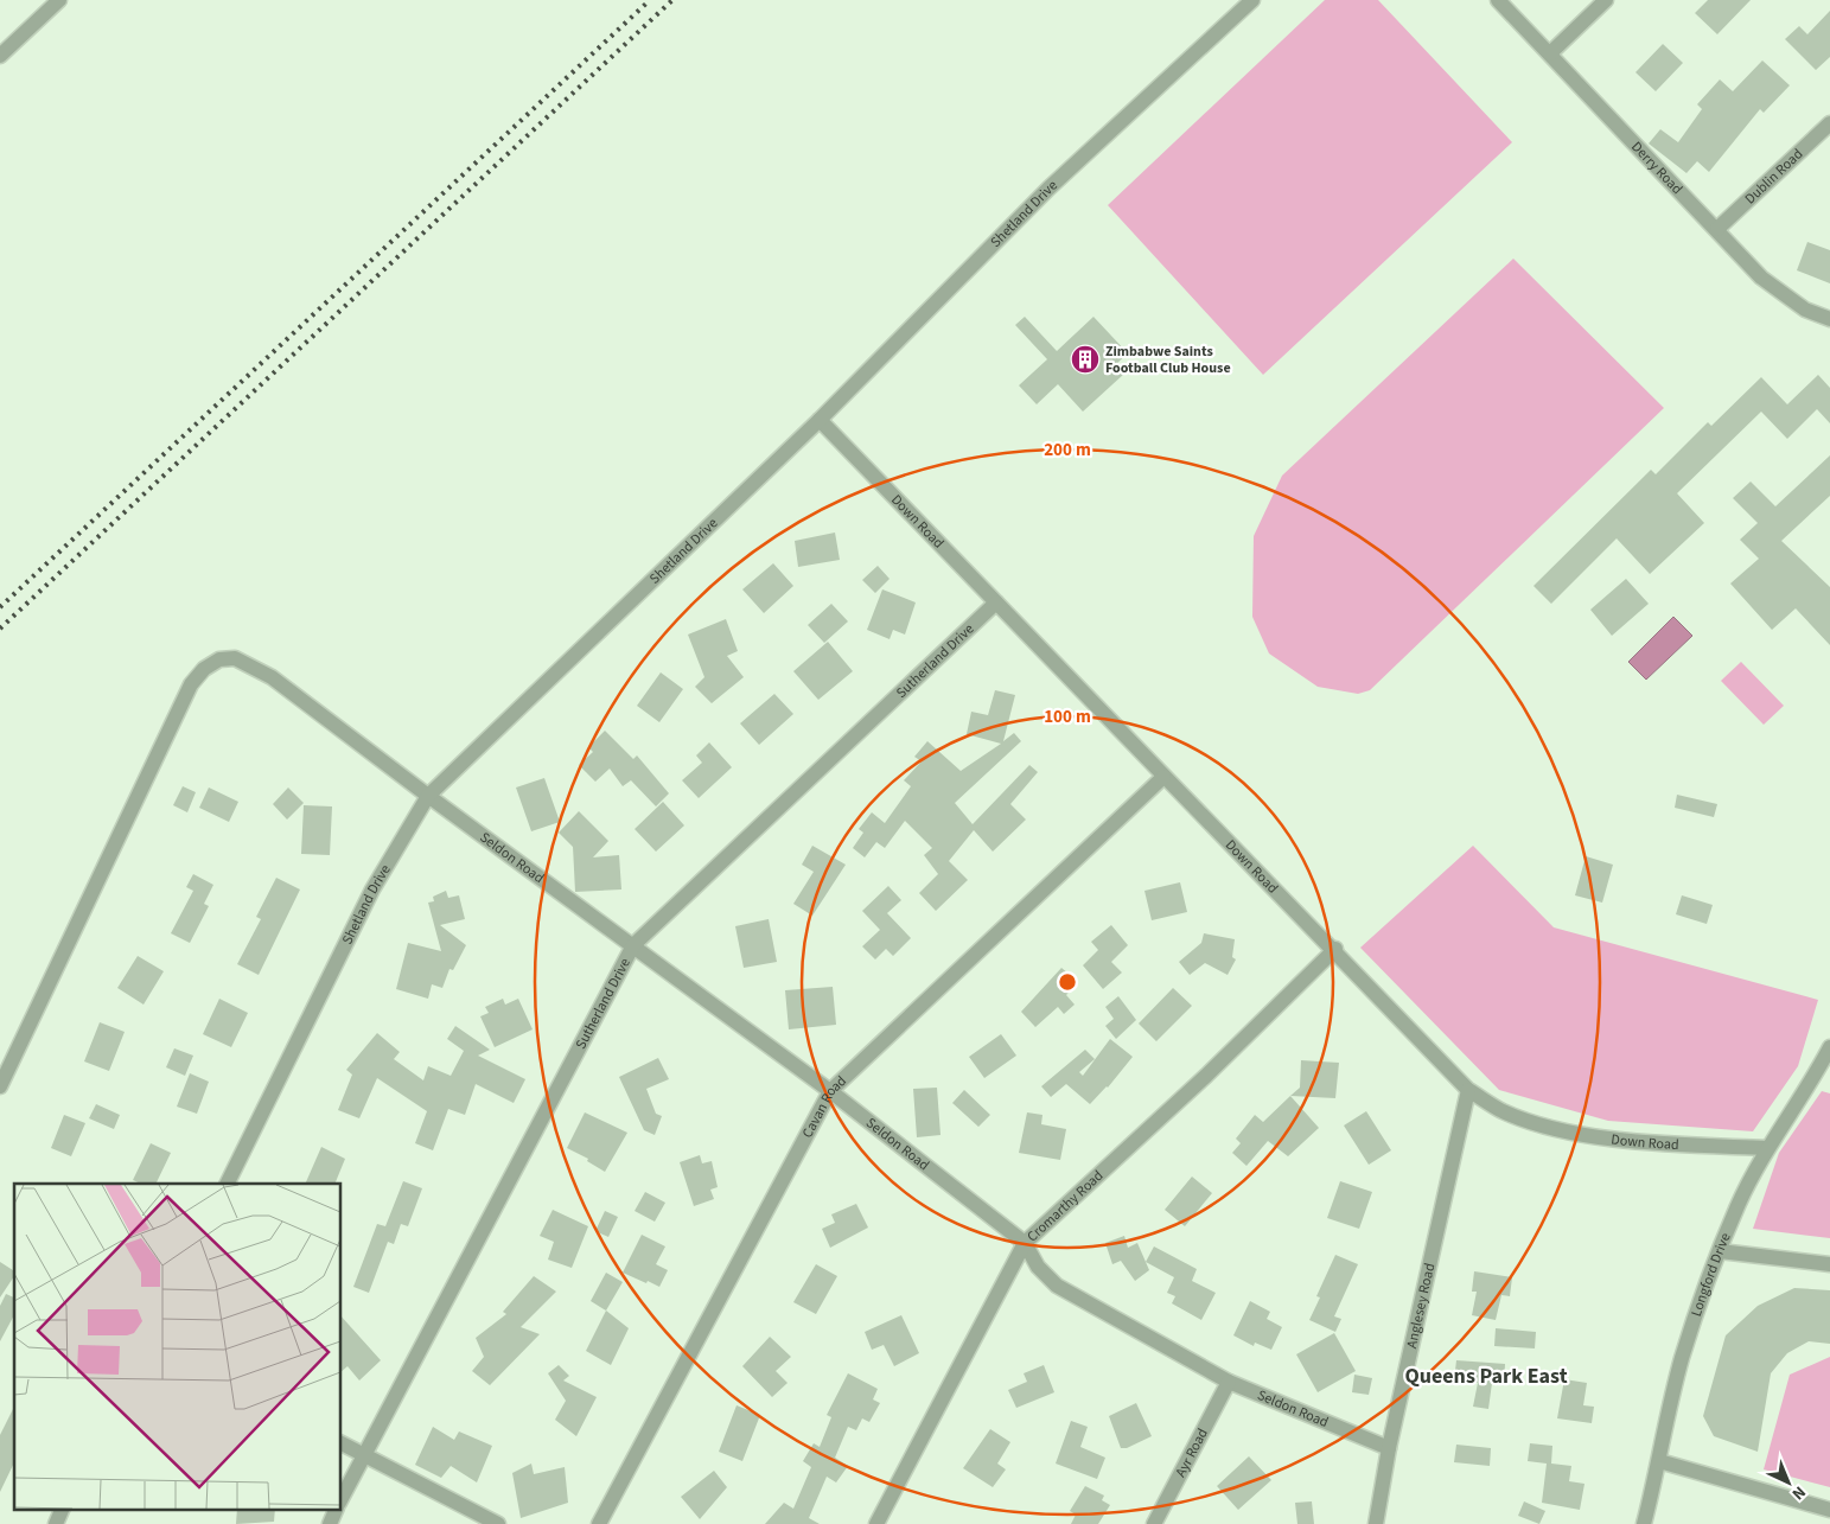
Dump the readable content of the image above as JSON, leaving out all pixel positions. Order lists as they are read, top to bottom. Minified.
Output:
{"streets":{"street":["Derry Road","Dublin Road","Shetland Drive","Down Road","Sutherland Drive","Seldon Road","Cavan Road","Cromarthy Road","Longford Drive","Anglesey Road","Ayr Road"]},"crossings":[["Derry Road","Dublin Road"],["Shetland Drive","Down Road"],["Shetland Drive","Seldon Road"],["Down Road","Sutherland Drive"],["Down Road","Cavan Road"],["Down Road","Cromarthy Road"],["Down Road","Longford Drive"],["Down Road","Anglesey Road"],["Sutherland Drive","Seldon Road"],["Seldon Road","Cavan Road"],["Seldon Road","Cromarthy Road"],["Seldon Road","Anglesey Road"],["Seldon Road","Ayr Road"]],"districts":["Queens Park East"],"places":{"building":["Zimbabwe Saints Football Club House"]},"north":"bottom right","rings":["200 m","100 m"]}
